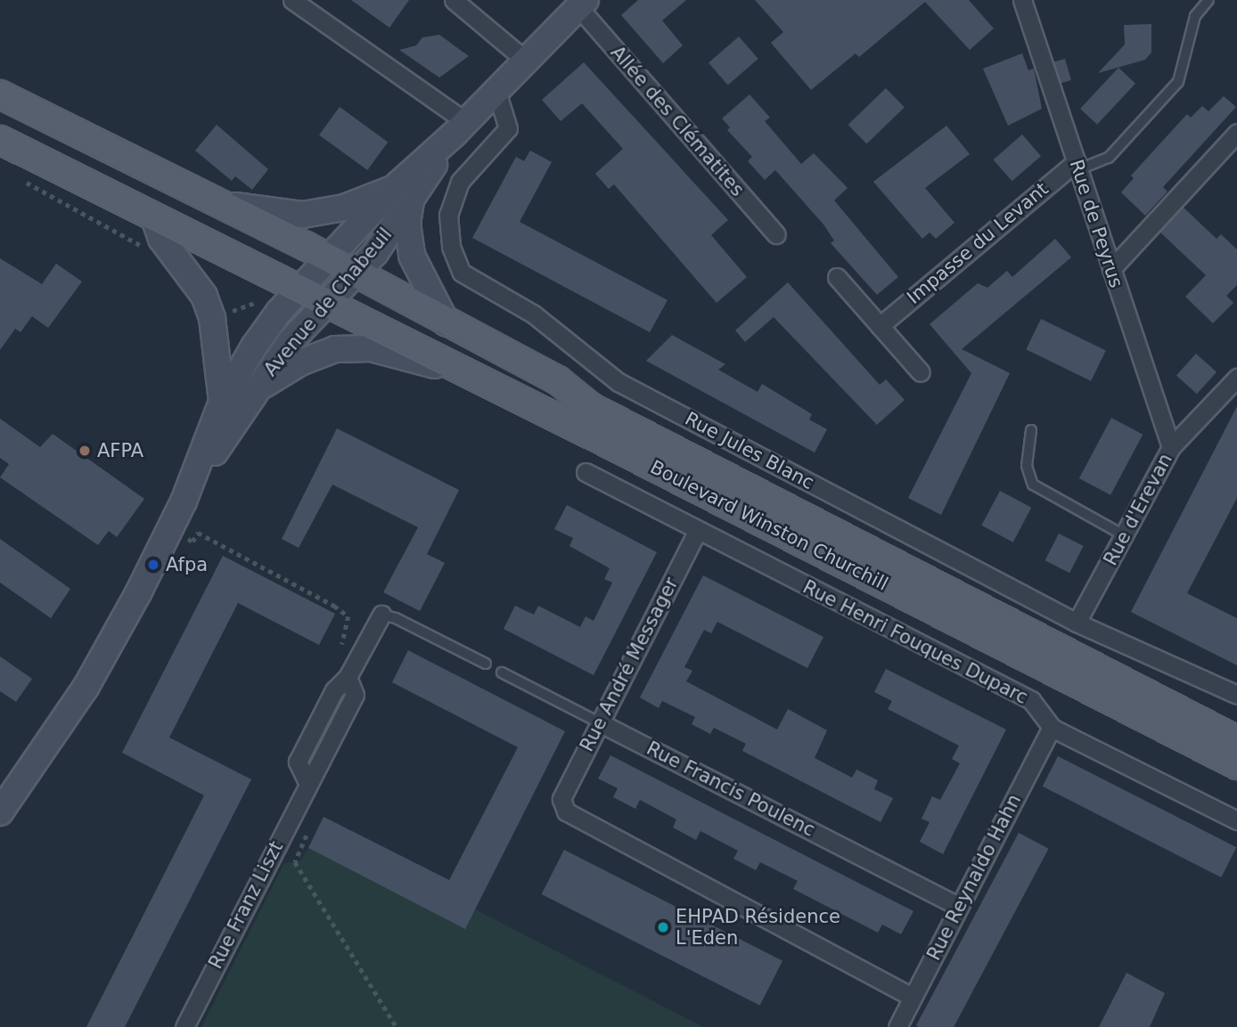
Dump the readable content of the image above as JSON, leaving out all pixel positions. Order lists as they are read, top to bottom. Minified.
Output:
{"streets":{"main road":["Avenue de Chabeuil","Boulevard Winston Churchill"],"street":["Allée des Clématites","Rue de Peyrus","Impasse du Levant","Rue Jules Blanc","Rue d'Erevan","Rue Henri Fouques Duparc","Rue André Messager","Rue Francis Poulenc","Rue Reynaldo Hahn","Rue Franz Liszt"]},"crossings":[["Allée des Clématites","Avenue de Chabeuil"],["Rue de Peyrus","Impasse du Levant"],["Rue de Peyrus","Rue d'Erevan"],["Avenue de Chabeuil","Rue Jules Blanc"],["Avenue de Chabeuil","Boulevard Winston Churchill"],["Rue Jules Blanc","Rue d'Erevan"],["Rue Henri Fouques Duparc","Rue André Messager"],["Rue Henri Fouques Duparc","Rue Reynaldo Hahn"],["Rue André Messager","Rue Francis Poulenc"],["Rue André Messager","Rue Reynaldo Hahn"],["Rue Francis Poulenc","Rue Reynaldo Hahn"]],"places":["AFPA","Afpa","EHPAD Résidence L'Eden"]}
